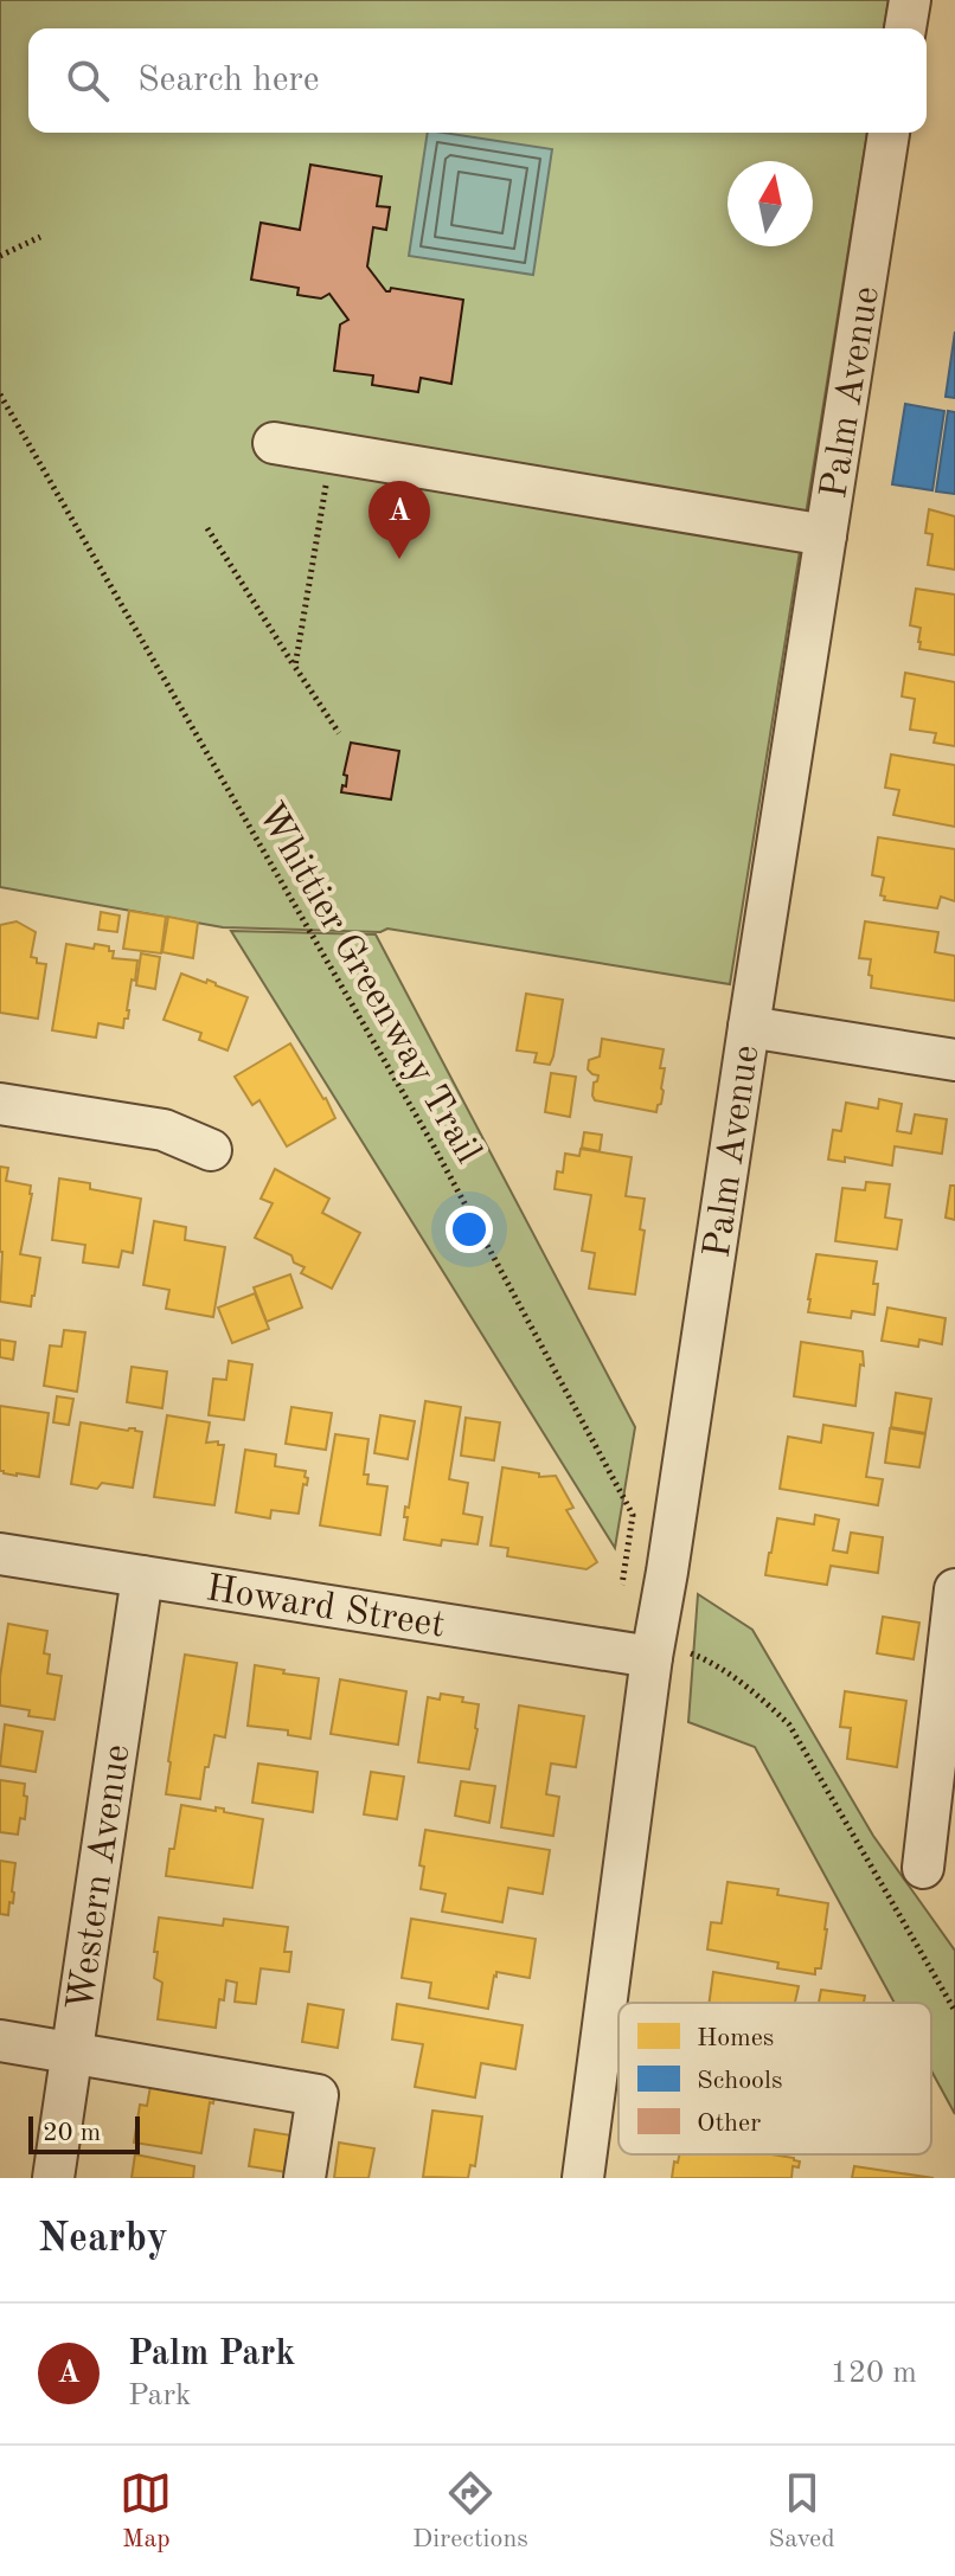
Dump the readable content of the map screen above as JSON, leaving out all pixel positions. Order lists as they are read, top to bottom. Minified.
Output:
{"streets":{"street":["Palm Avenue","Howard Street","Western Avenue"],"path":["Whittier Greenway Trail"]},"crossings":[["Palm Avenue","Howard Street"],["Howard Street","Western Avenue"]],"legend":["Homes","Schools","Other"],"scale_bar":"20 m","north":"top","page":{"search":"Search here","pins":"A","scale":"20 m","heading":"Nearby","list":[{"mark":"A","name":"Palm Park","note":"Park","value":"120 m"}],"nav":["Map","Directions","Saved"]}}
